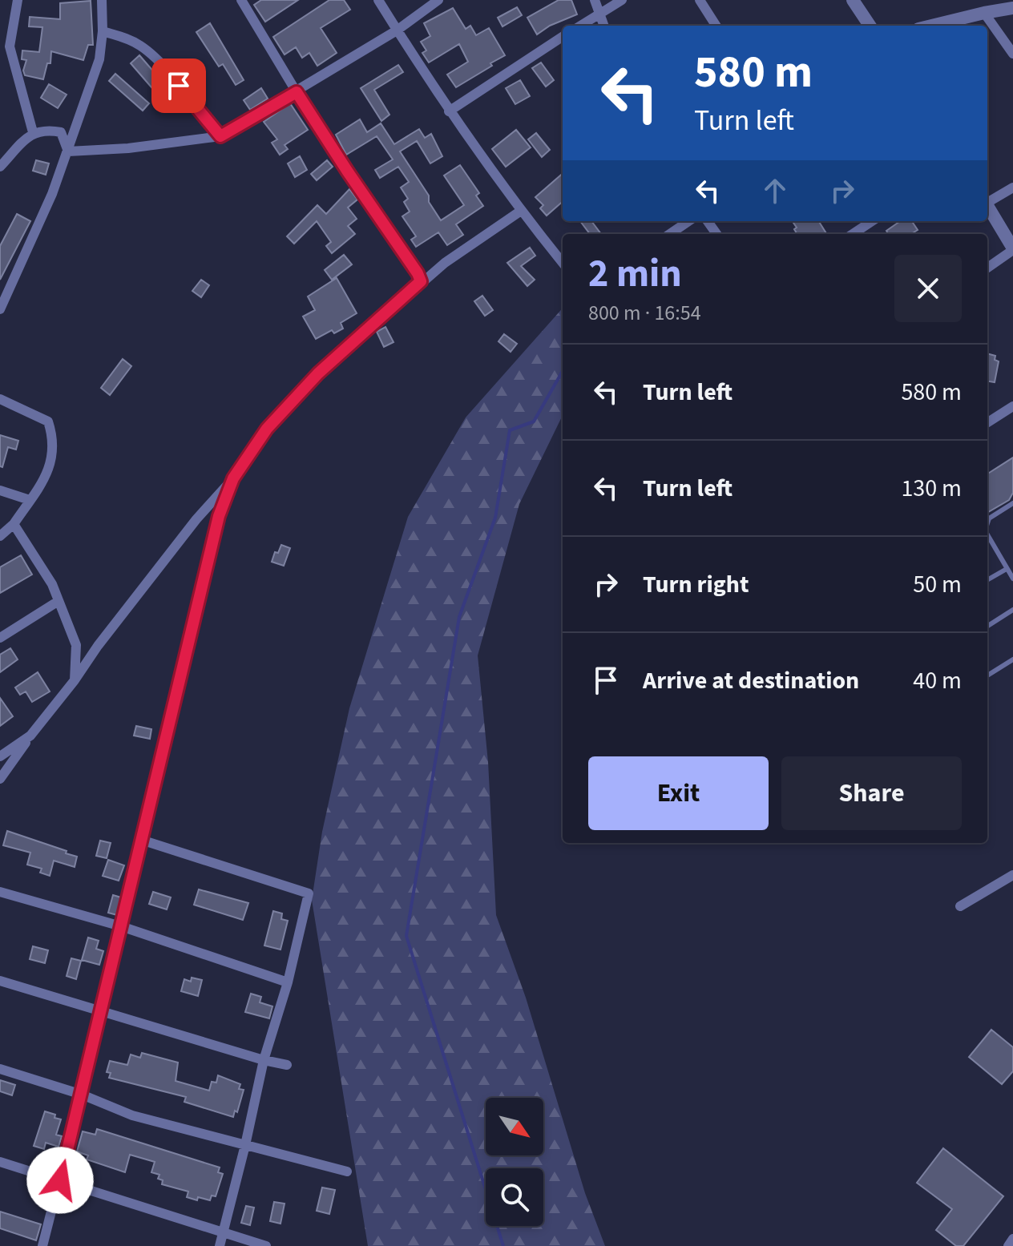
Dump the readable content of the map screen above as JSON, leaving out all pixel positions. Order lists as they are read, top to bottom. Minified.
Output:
{"north":"bottom right","page":{"turn":["580 m","Turn left"],"heading":["2 min","800 m · 16:54"],"list":[{"name":"Turn left","value":"580 m"},{"name":"Turn left","value":"130 m"},{"name":"Turn right","value":"50 m"},{"name":"Arrive at destination","value":"40 m"}],"buttons":["Exit","Share"]}}
